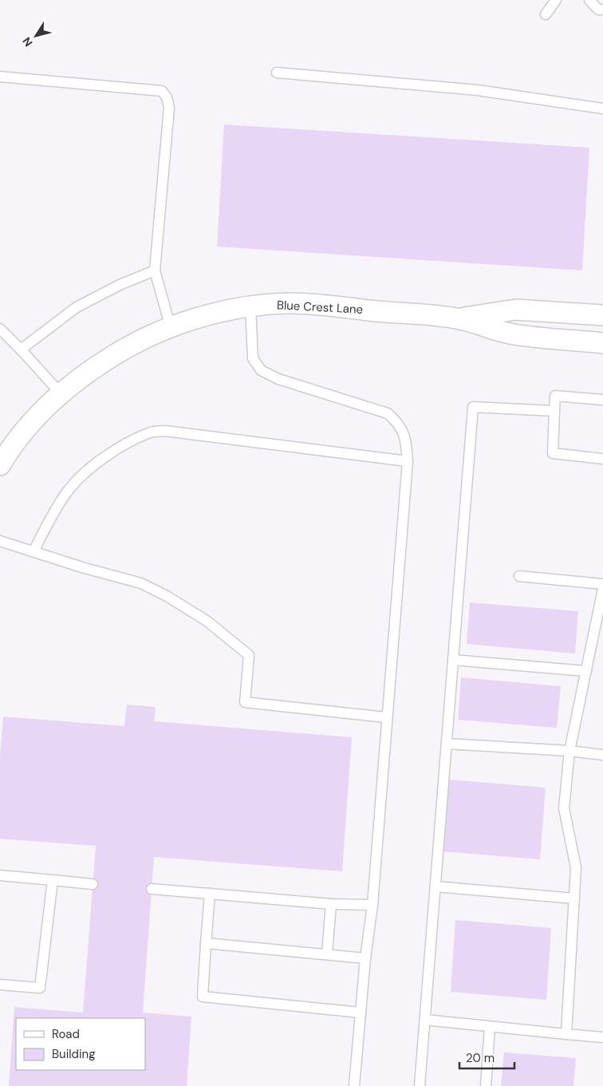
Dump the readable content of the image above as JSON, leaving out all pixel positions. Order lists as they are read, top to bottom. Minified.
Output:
{"streets":{"street":["Blue Crest Lane"]},"legend":["Road","Building"],"scale_bar":"20 m","north":"bottom left"}
